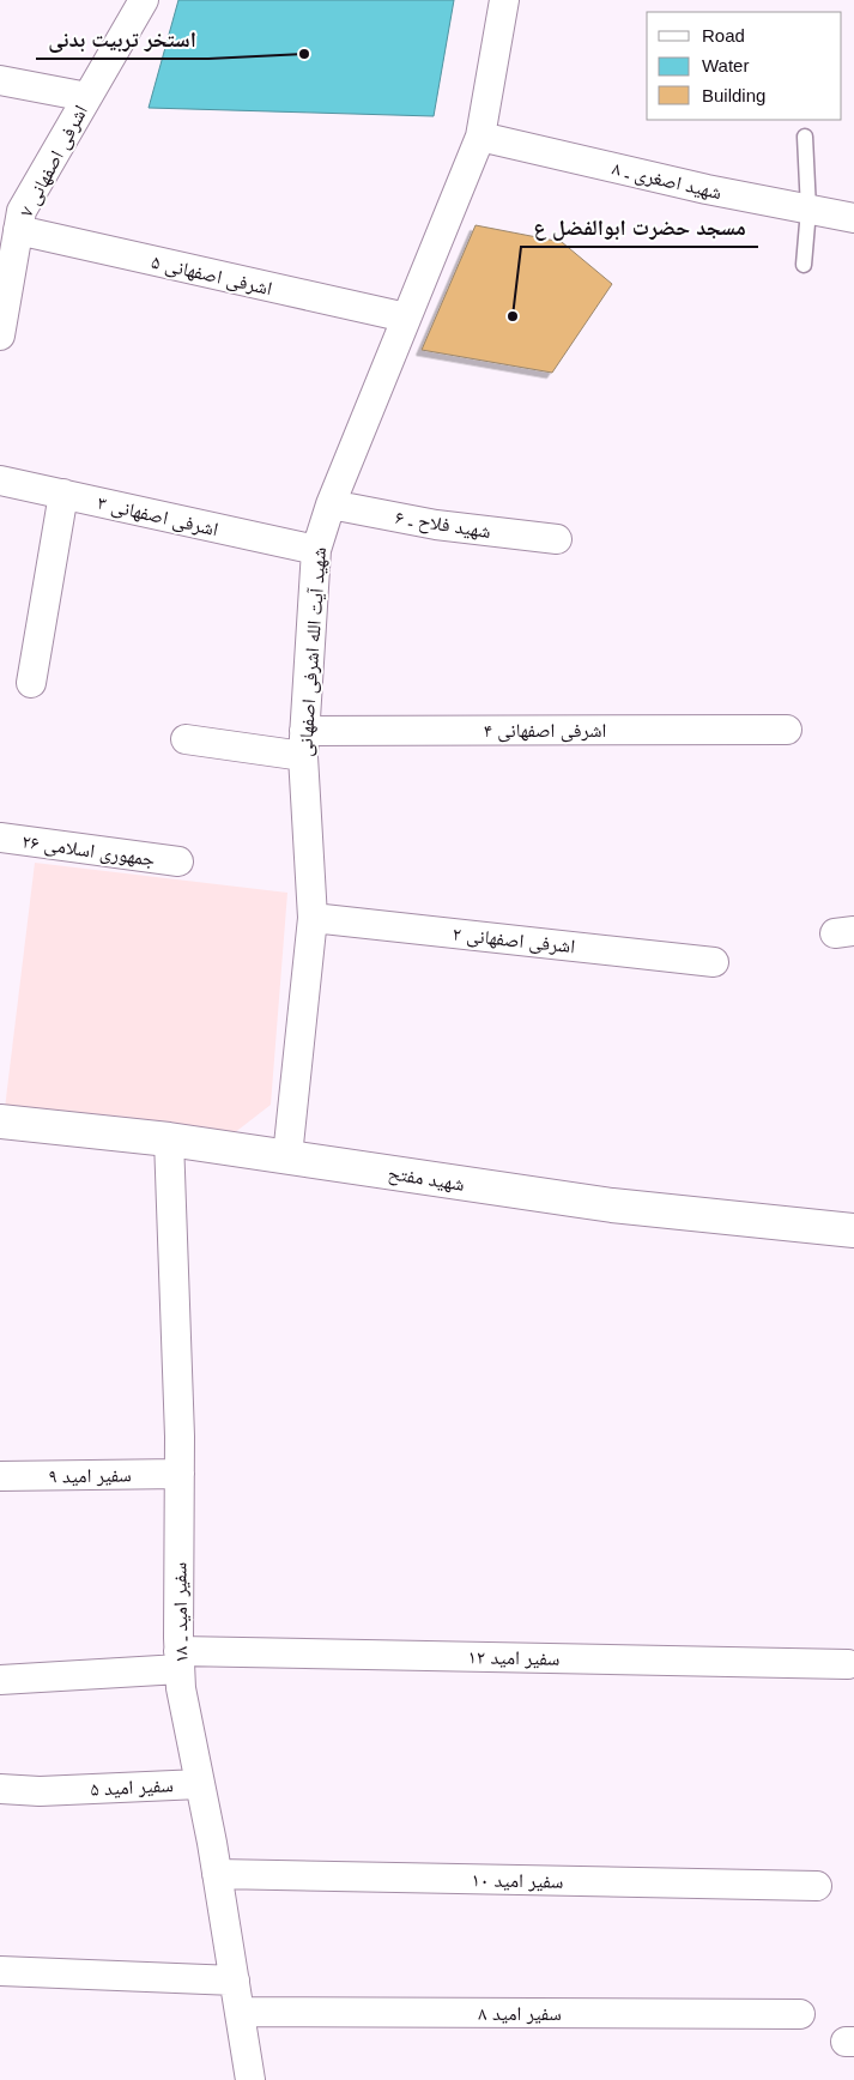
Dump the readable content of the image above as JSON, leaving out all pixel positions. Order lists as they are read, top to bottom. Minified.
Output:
{"streets":{"street":["اشرفی اصفهانی ۷","شهید اصغری ـ ۸","اشرفی اصفهانی ۵","اشرفی اصفهانی ۳","شهید فلاح ـ ۶","شهید آیت الله اشرفی اصفهانی","اشرفی اصفهانی ۴","جمهوری اسلامی ۲۶","اشرفی اصفهانی ۲","شهید مفتح","سفیر امید ۹","سفیر امید ـ ۱۸","سفیر امید ۱۲","سفیر امید ۵","سفیر امید ۱۰","سفیر امید ۸"]},"crossings":[["اشرفی اصفهانی ۷","اشرفی اصفهانی ۵"],["شهید اصغری ـ ۸","شهید آیت الله اشرفی اصفهانی"],["اشرفی اصفهانی ۵","شهید آیت الله اشرفی اصفهانی"],["اشرفی اصفهانی ۳","شهید آیت الله اشرفی اصفهانی"],["شهید فلاح ـ ۶","شهید آیت الله اشرفی اصفهانی"],["شهید آیت الله اشرفی اصفهانی","اشرفی اصفهانی ۴"],["شهید آیت الله اشرفی اصفهانی","اشرفی اصفهانی ۲"],["شهید آیت الله اشرفی اصفهانی","شهید مفتح"],["شهید مفتح","سفیر امید ـ ۱۸"],["سفیر امید ۹","سفیر امید ـ ۱۸"],["سفیر امید ـ ۱۸","سفیر امید ۱۲"],["سفیر امید ـ ۱۸","سفیر امید ۵"],["سفیر امید ـ ۱۸","سفیر امید ۱۰"],["سفیر امید ـ ۱۸","سفیر امید ۸"]],"places":["استخر تربیت بدنی","مسجد حضرت ابوالفضل ع"],"legend":["Road","Water","Building"]}
